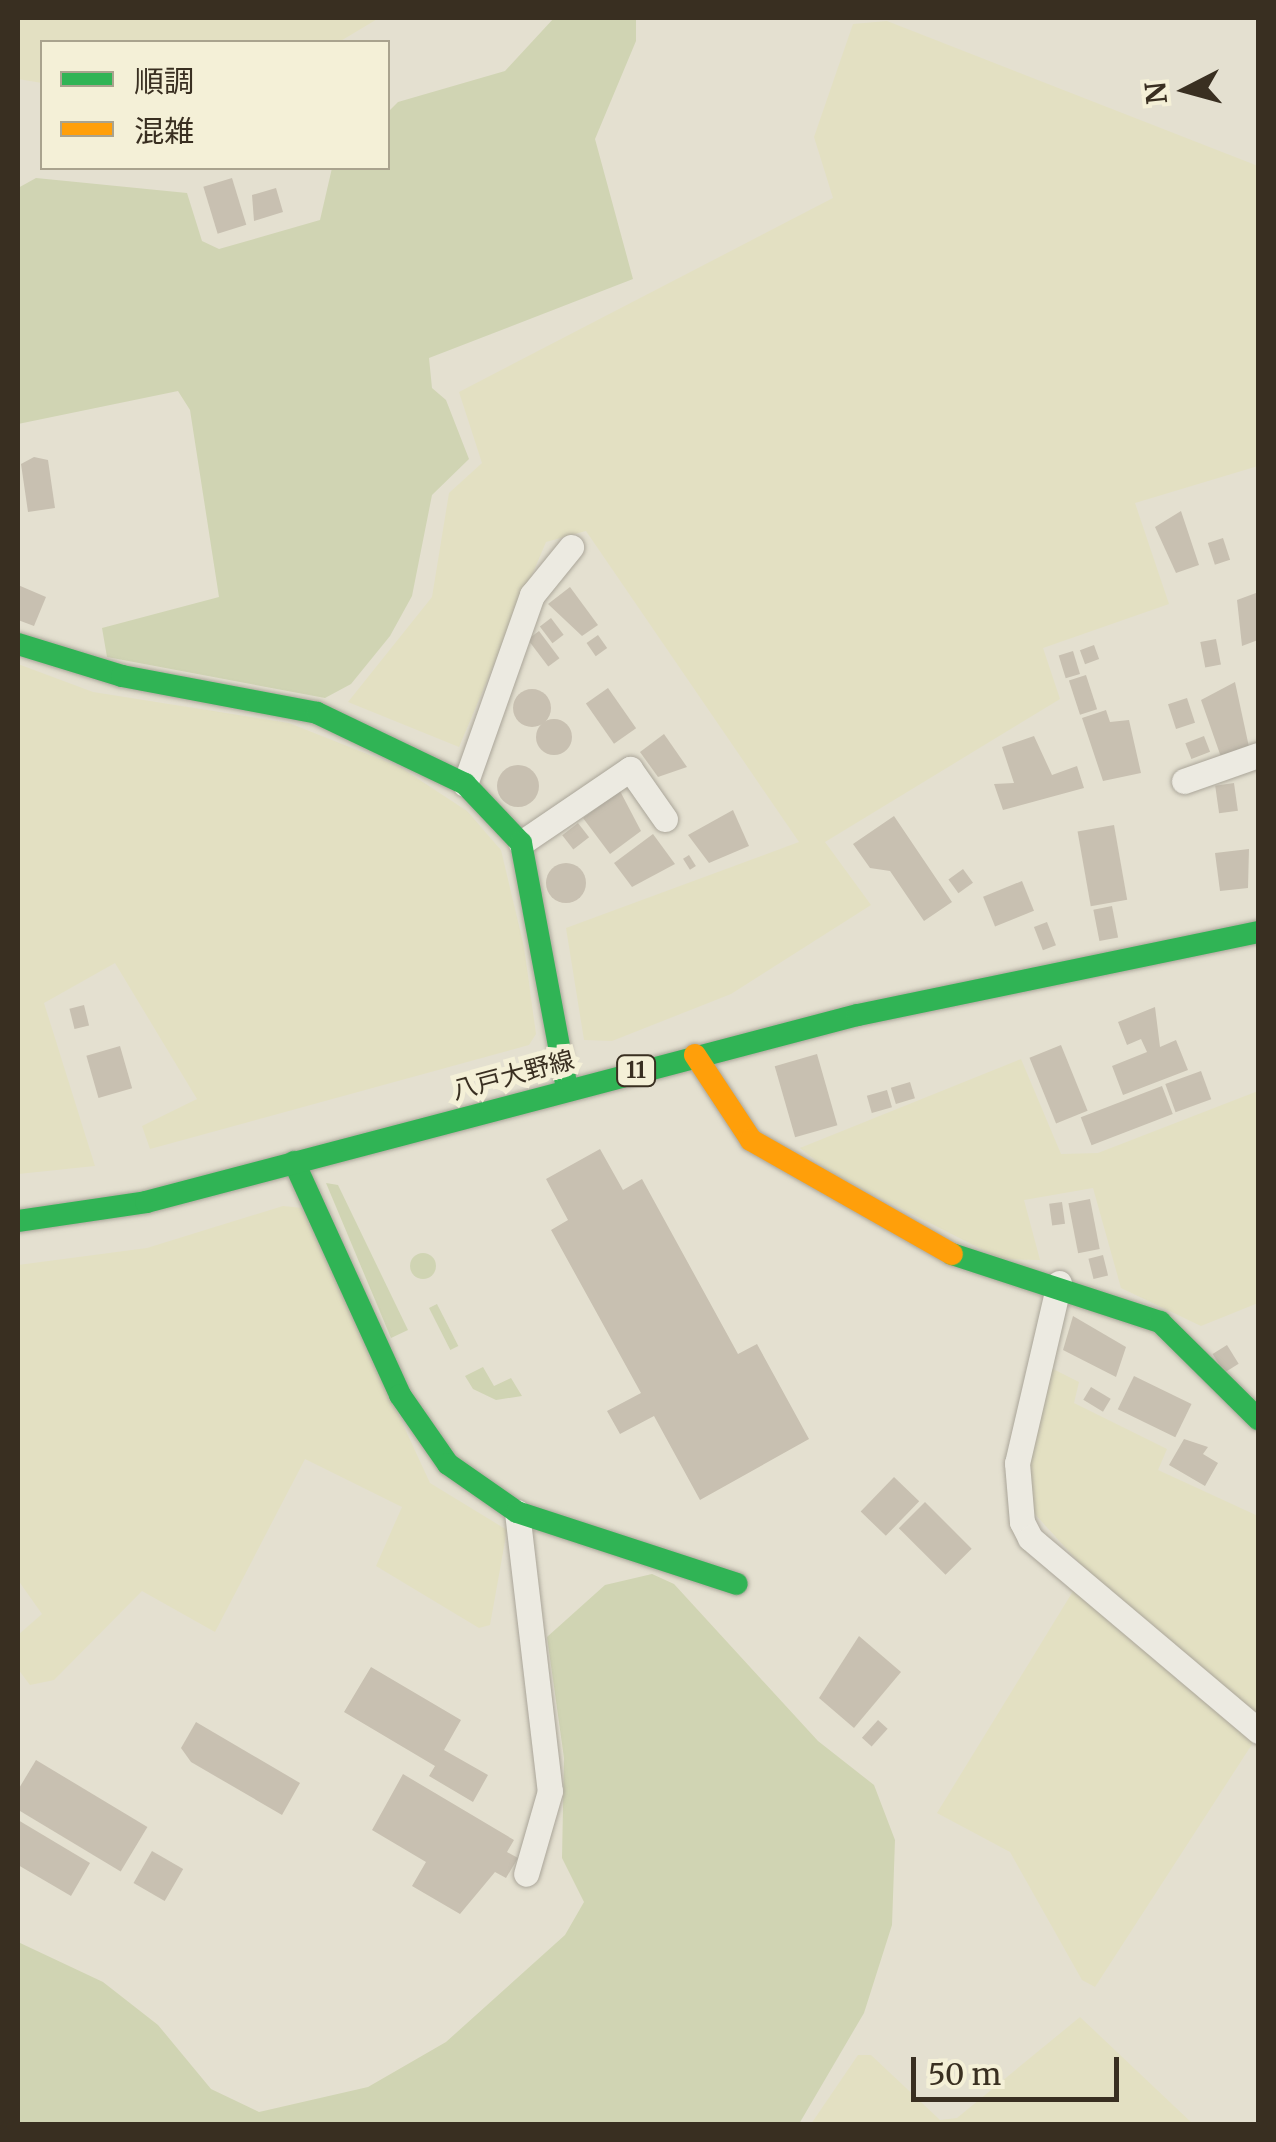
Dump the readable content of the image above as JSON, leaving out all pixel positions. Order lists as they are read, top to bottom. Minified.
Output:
{"streets":{"street":["11","八戸大野線"]},"legend":["順調","混雑"],"scale_bar":"50 m","north":"left"}
